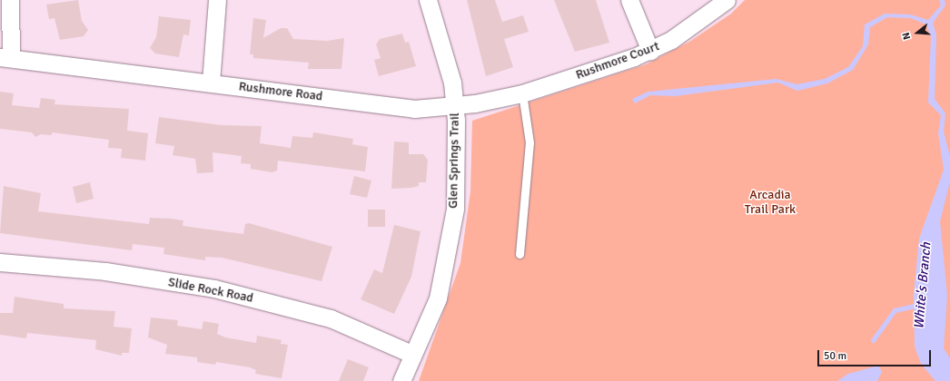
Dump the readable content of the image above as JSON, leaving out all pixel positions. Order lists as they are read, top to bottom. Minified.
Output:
{"streets":{"street":["Rushmore Court","Rushmore Road","Glen Springs Trail","Slide Rock Road"]},"crossings":[["Rushmore Court","Rushmore Road"],["Rushmore Road","Glen Springs Trail"],["Glen Springs Trail","Slide Rock Road"]],"water":["White's Branch"],"parks":["Arcadia Trail Park"],"scale_bar":"50 m","north":"left"}
